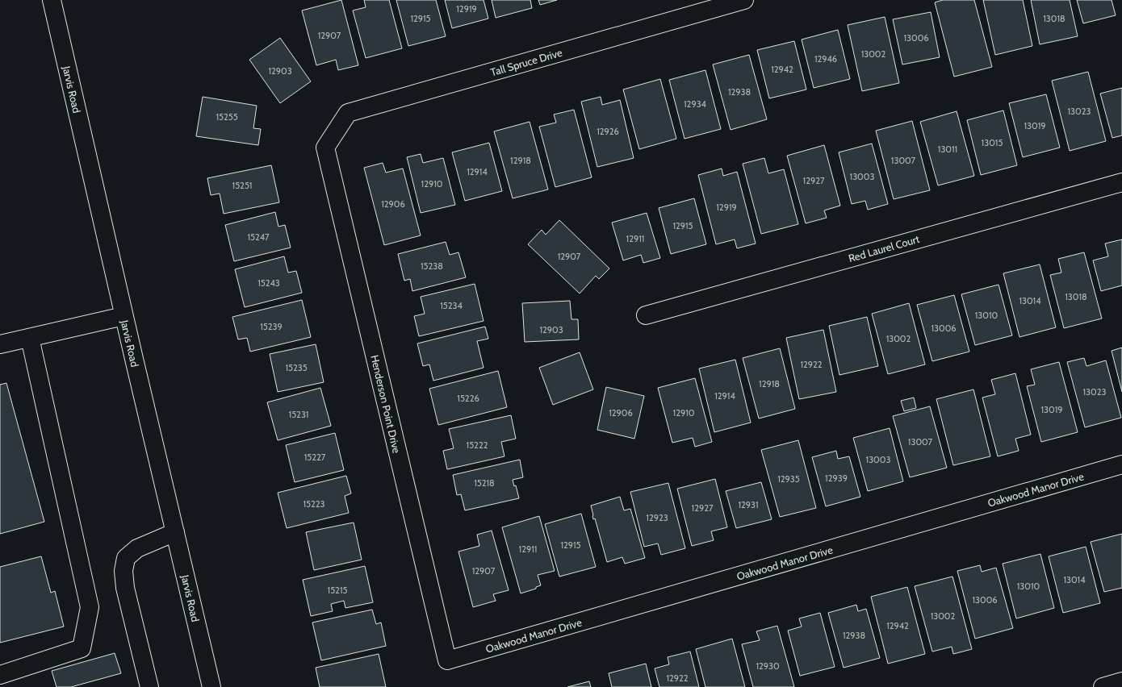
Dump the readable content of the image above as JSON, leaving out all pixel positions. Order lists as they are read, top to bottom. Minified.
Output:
{"streets":{"street":["Tall Spruce Drive","Jarvis Road","Red Laurel Court","Henderson Point Drive","Oakwood Manor Drive"]},"crossings":[["Tall Spruce Drive","Henderson Point Drive"],["Henderson Point Drive","Oakwood Manor Drive"]],"house_numbers":["12919","12915","13018","12907","13006","13002","12946","12942","12903","12938","12934","13023","15255","13019","12926","13015","13011","12918","13007","12914","13003","12927","12910","15251","12906","12919","12915","15247","12911","12907","15238","15243","13018","13014","15234","13010","15239","13006","12903","13002","12922","15235","12918","13023","12914","15226","13019","12906","12910","15231","13007","15222","15227","13003","12939","12935","15218","15223","12931","12927","12923","12915","12911","12907","13014","13010","15215","13006","13002","12942","12938","12930","12922"]}
